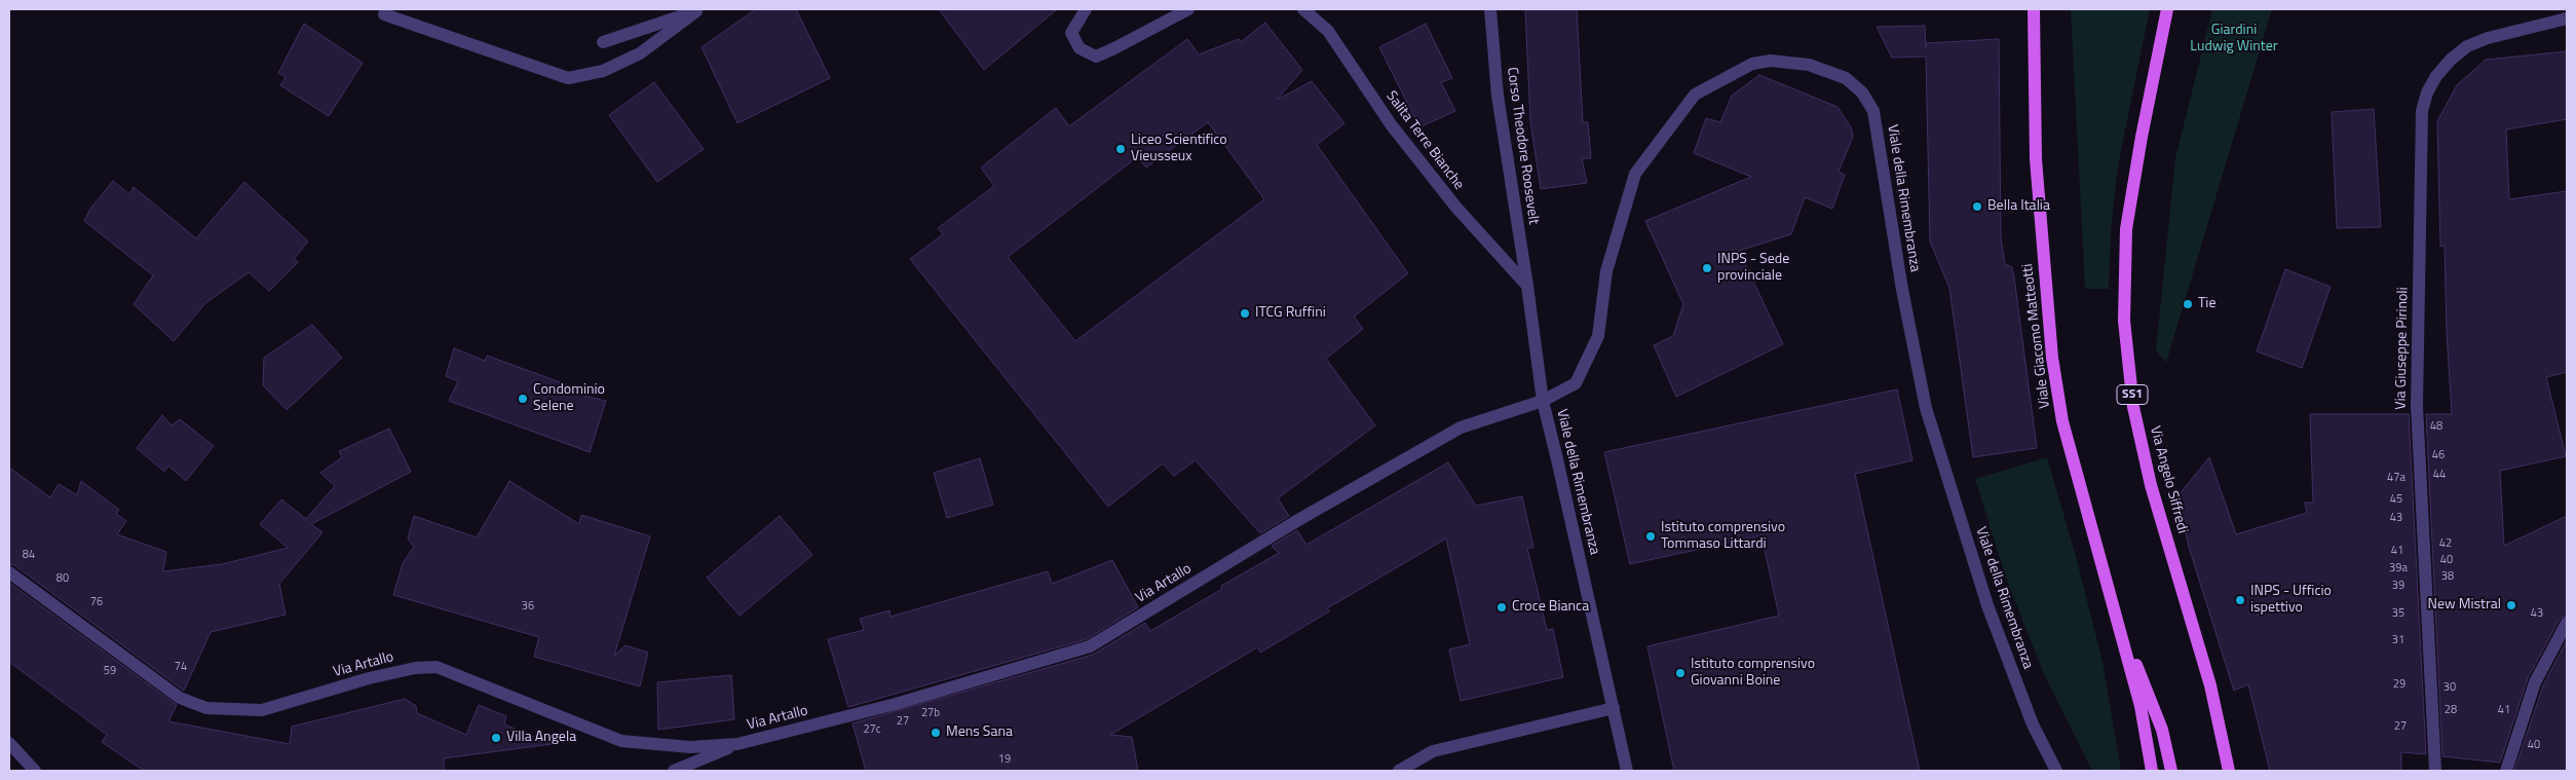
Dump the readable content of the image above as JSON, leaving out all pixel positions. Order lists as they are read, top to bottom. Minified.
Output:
{"streets":{"main road":["Viale Giacomo Matteotti","SS1","Via Angelo Siffredi"],"street":["Salita Terre Bianche","Corso Theodore Roosevelt","Viale della Rimembranza","Via Giuseppe Pirinoli","Via Artallo"]},"crossings":[["Salita Terre Bianche","Corso Theodore Roosevelt"],["Corso Theodore Roosevelt","Viale della Rimembranza"],["Corso Theodore Roosevelt","Via Artallo"],["Viale della Rimembranza","Via Artallo"]],"parks":["Giardini Ludwig Winter"],"places":["Liceo Scientifico Vieusseux","Bella Italia","INPS - Sede provinciale","Tie","ITCG Ruffini","Condominio Selene","Istituto comprensivo Tommaso Littardi","INPS - Ufficio ispettivo","New Mistral","Croce Bianca","Istituto comprensivo Giovanni Boine","Mens Sana","Villa Angela"],"house_numbers":["48","46","44","47a","45","43","42","41","84","40","39a","38","80","39","76","36","35","43","31","74","59","29","30","28","41","27b","27","27","27c","40","19"]}
